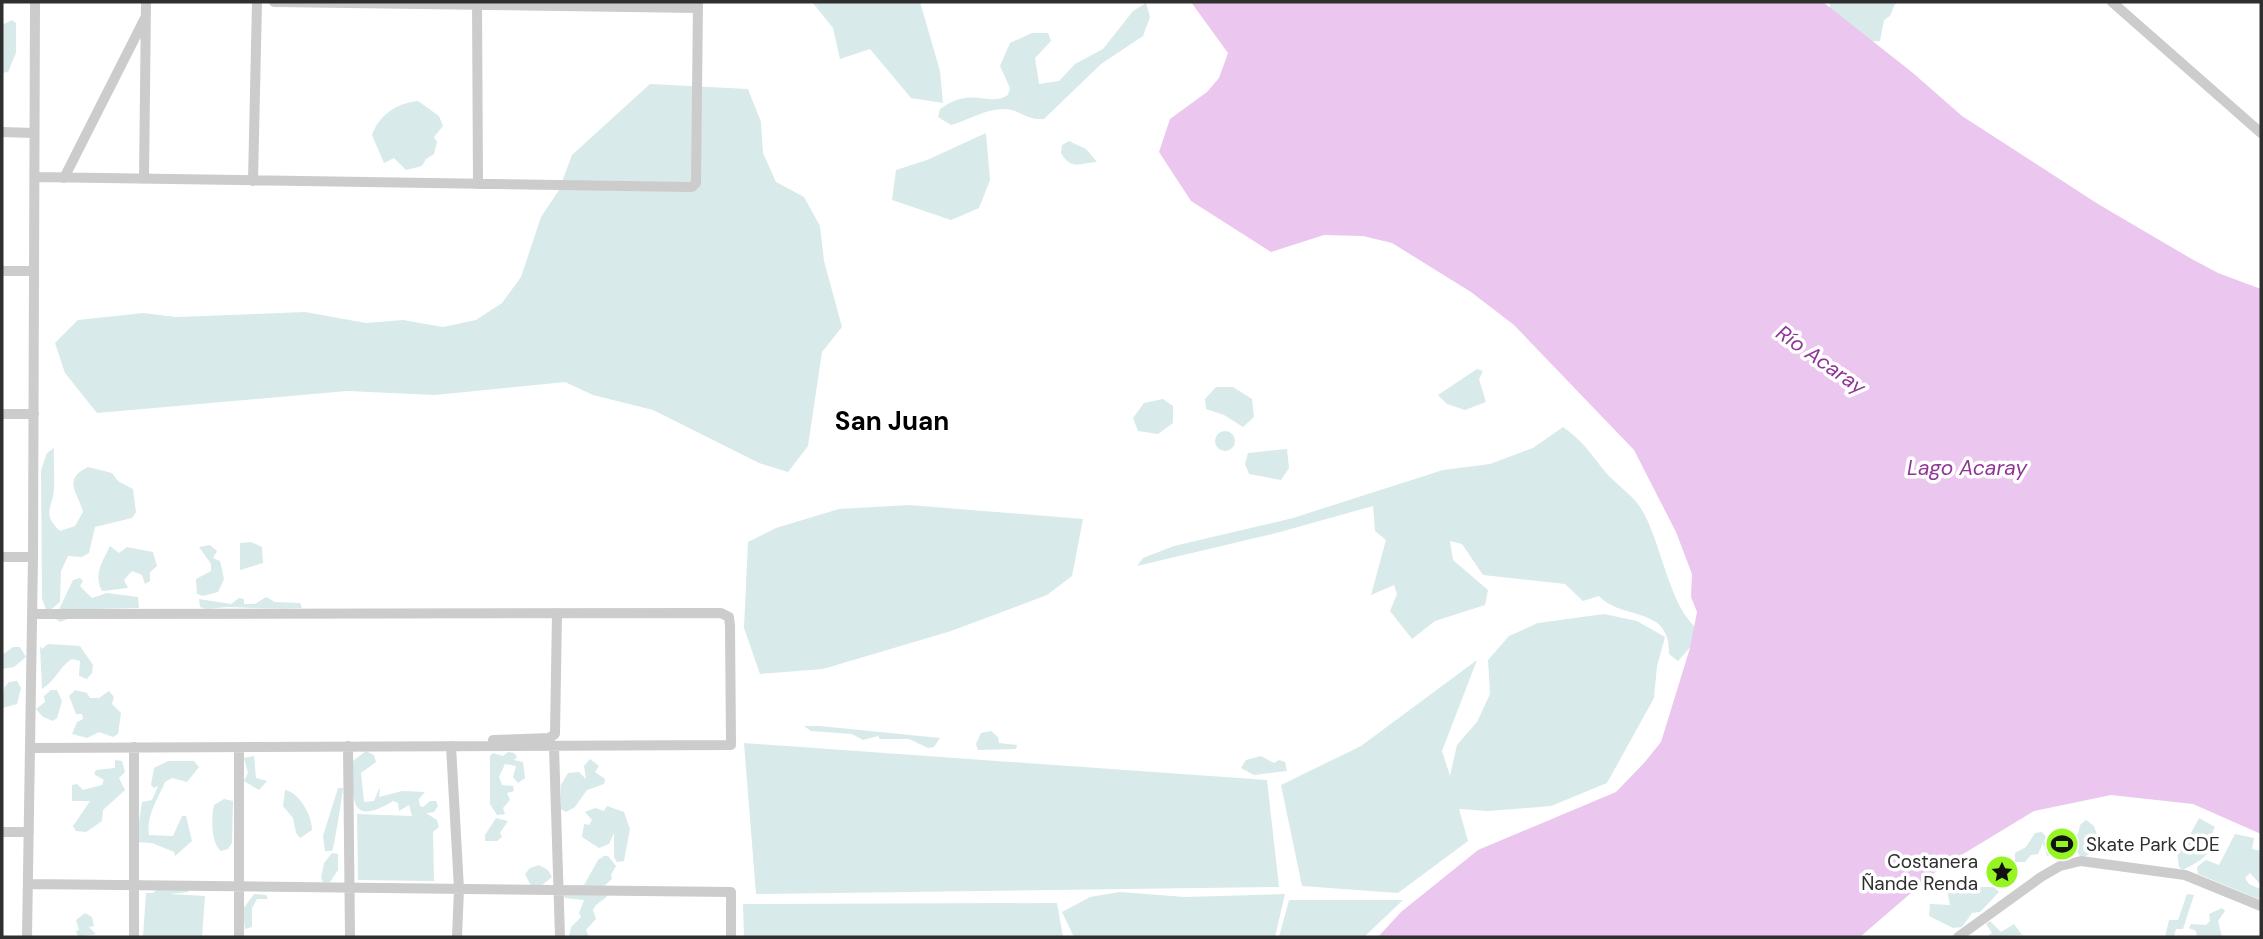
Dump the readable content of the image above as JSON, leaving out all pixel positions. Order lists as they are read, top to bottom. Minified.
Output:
{"districts":["San Juan"],"water":["Río Acaray","Lago Acaray"],"places":{"sports":["Skate Park CDE"],"place":["Costanera Ñande Renda"]}}
